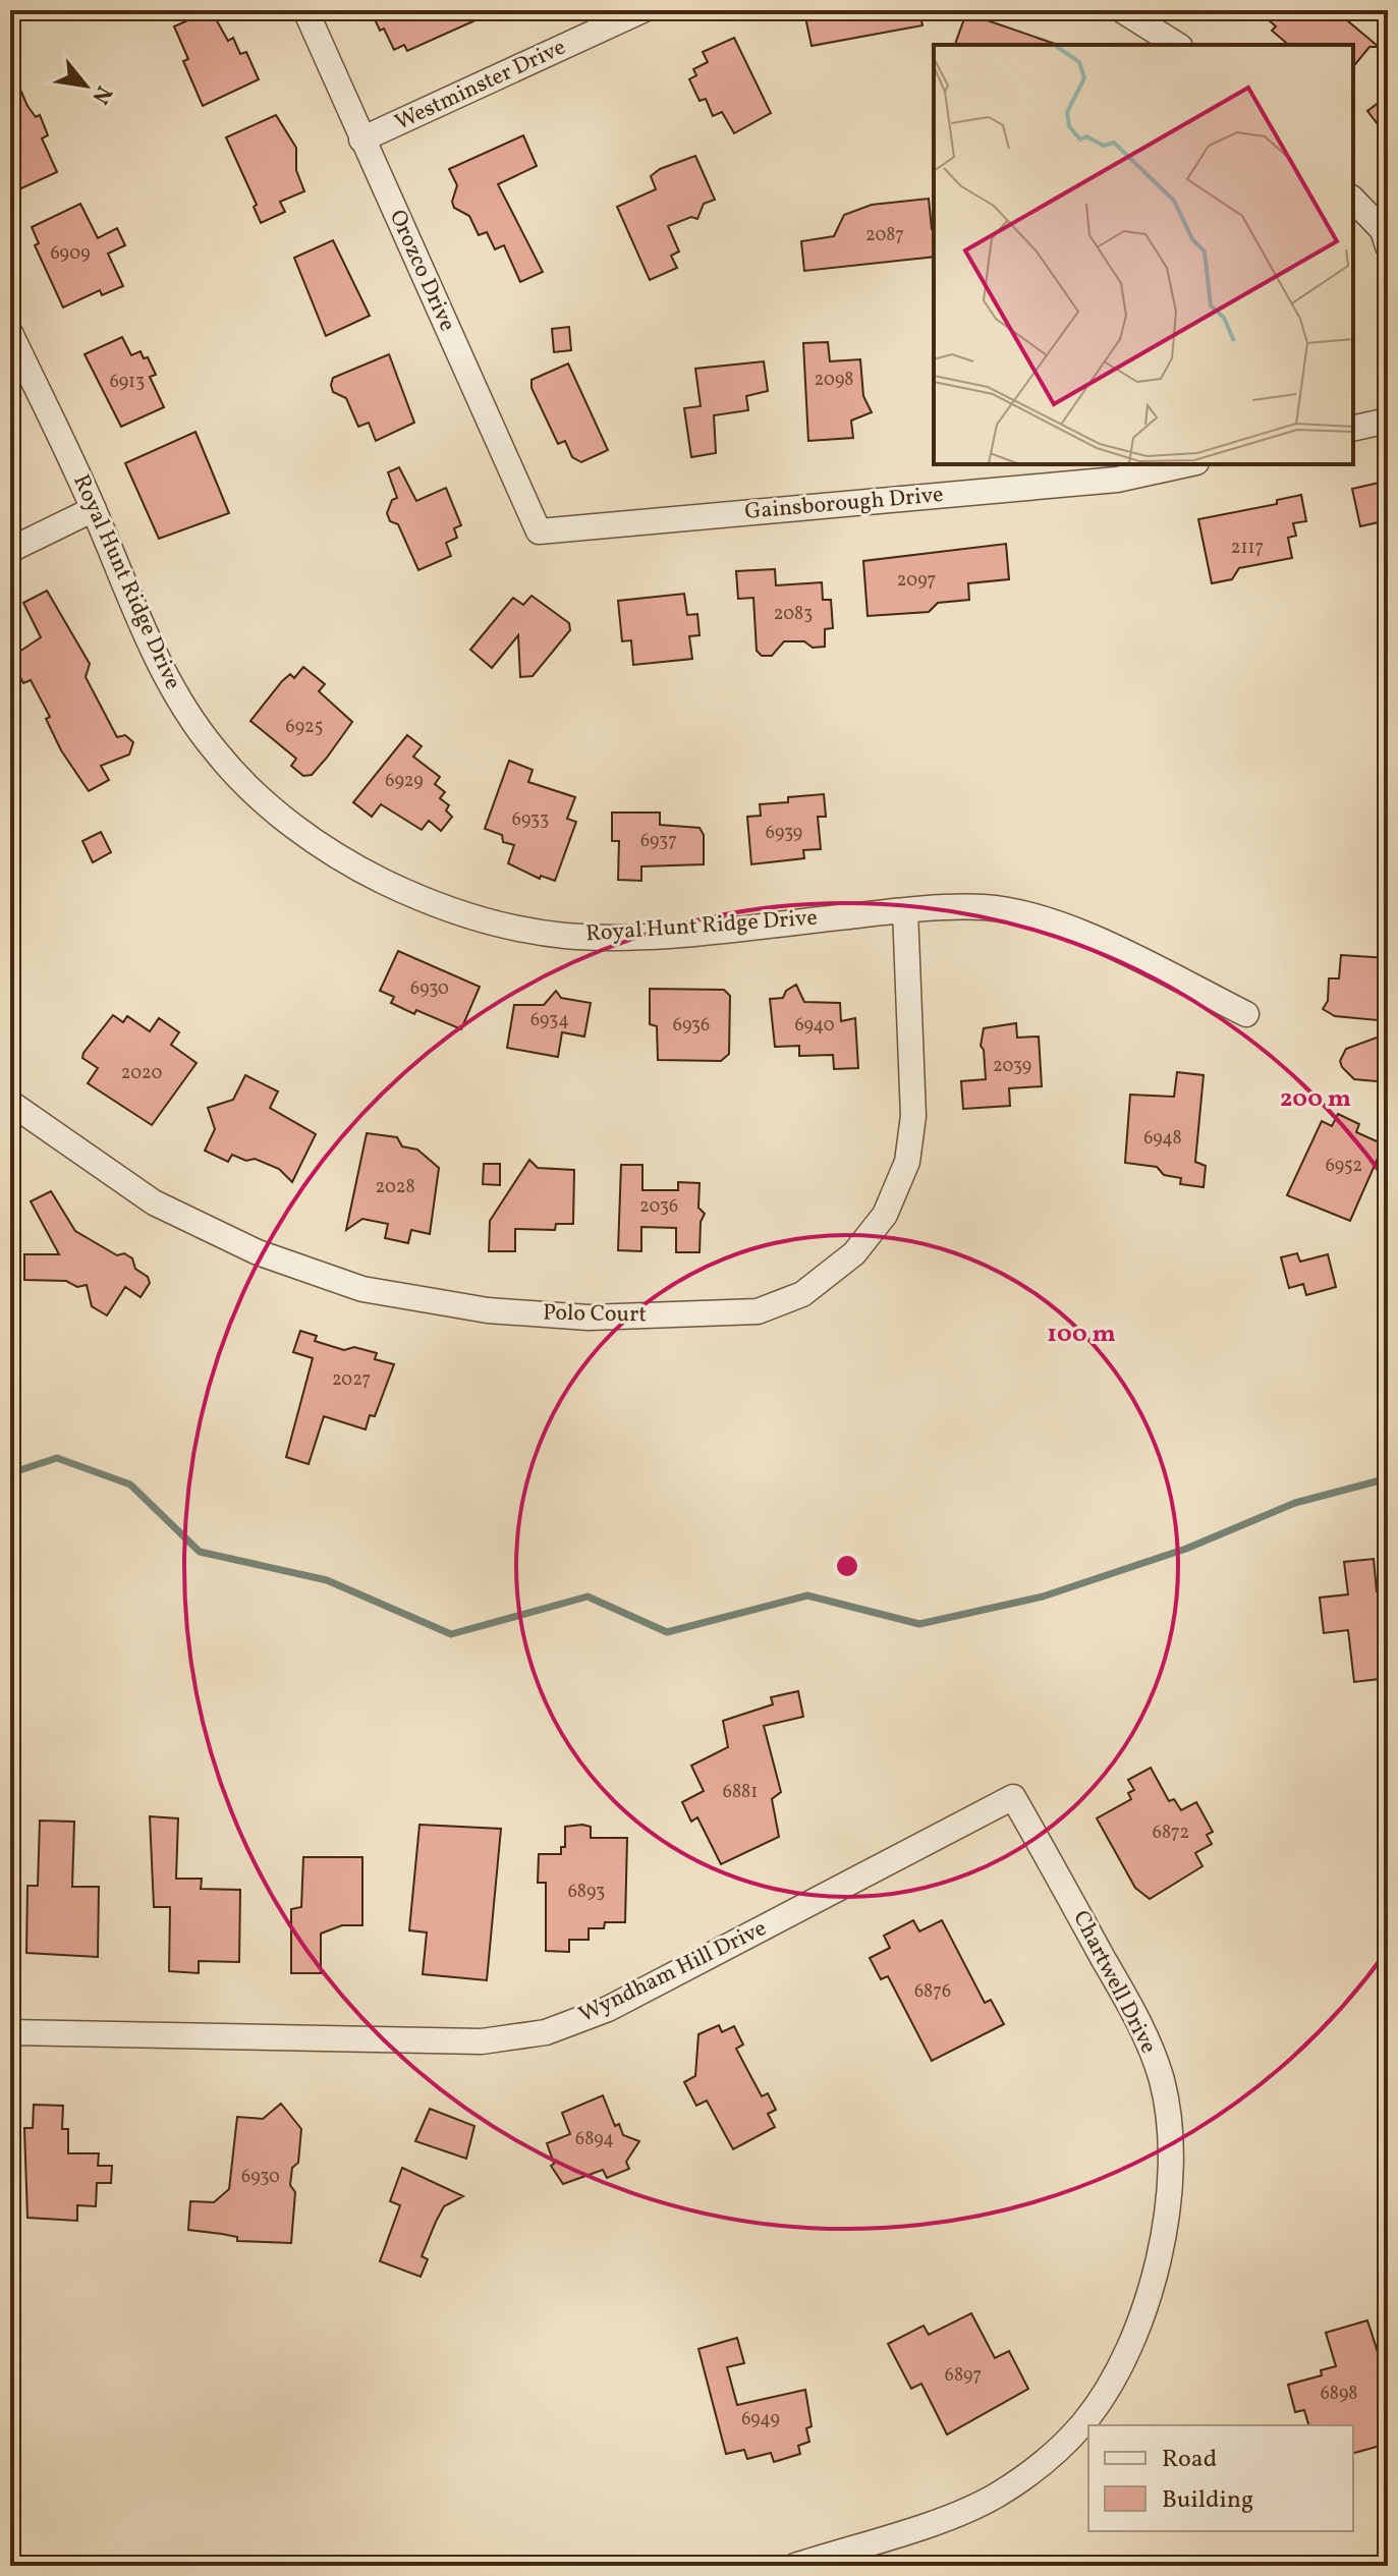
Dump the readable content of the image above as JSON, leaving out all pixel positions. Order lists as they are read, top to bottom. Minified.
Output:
{"streets":{"street":["Westminster Drive","Orozco Drive","Gainsborough Drive","Royal Hunt Ridge Drive","Polo Court","Wyndham Hill Drive","Chartwell Drive"]},"crossings":[["Westminster Drive","Orozco Drive"],["Orozco Drive","Gainsborough Drive"],["Royal Hunt Ridge Drive","Polo Court"],["Wyndham Hill Drive","Chartwell Drive"]],"house_numbers":["2087","6909","2098","6913","2117","2097","2083","6925","6929","6933","6939","6937","6930","6934","6936","6940","2039","2020","6948","6952","2028","2036","2027","6881","6872","6893","6876","6894","6930","6897","6898","6949"],"legend":["Road","Building"],"north":"bottom right","rings":["200 m","100 m"]}
